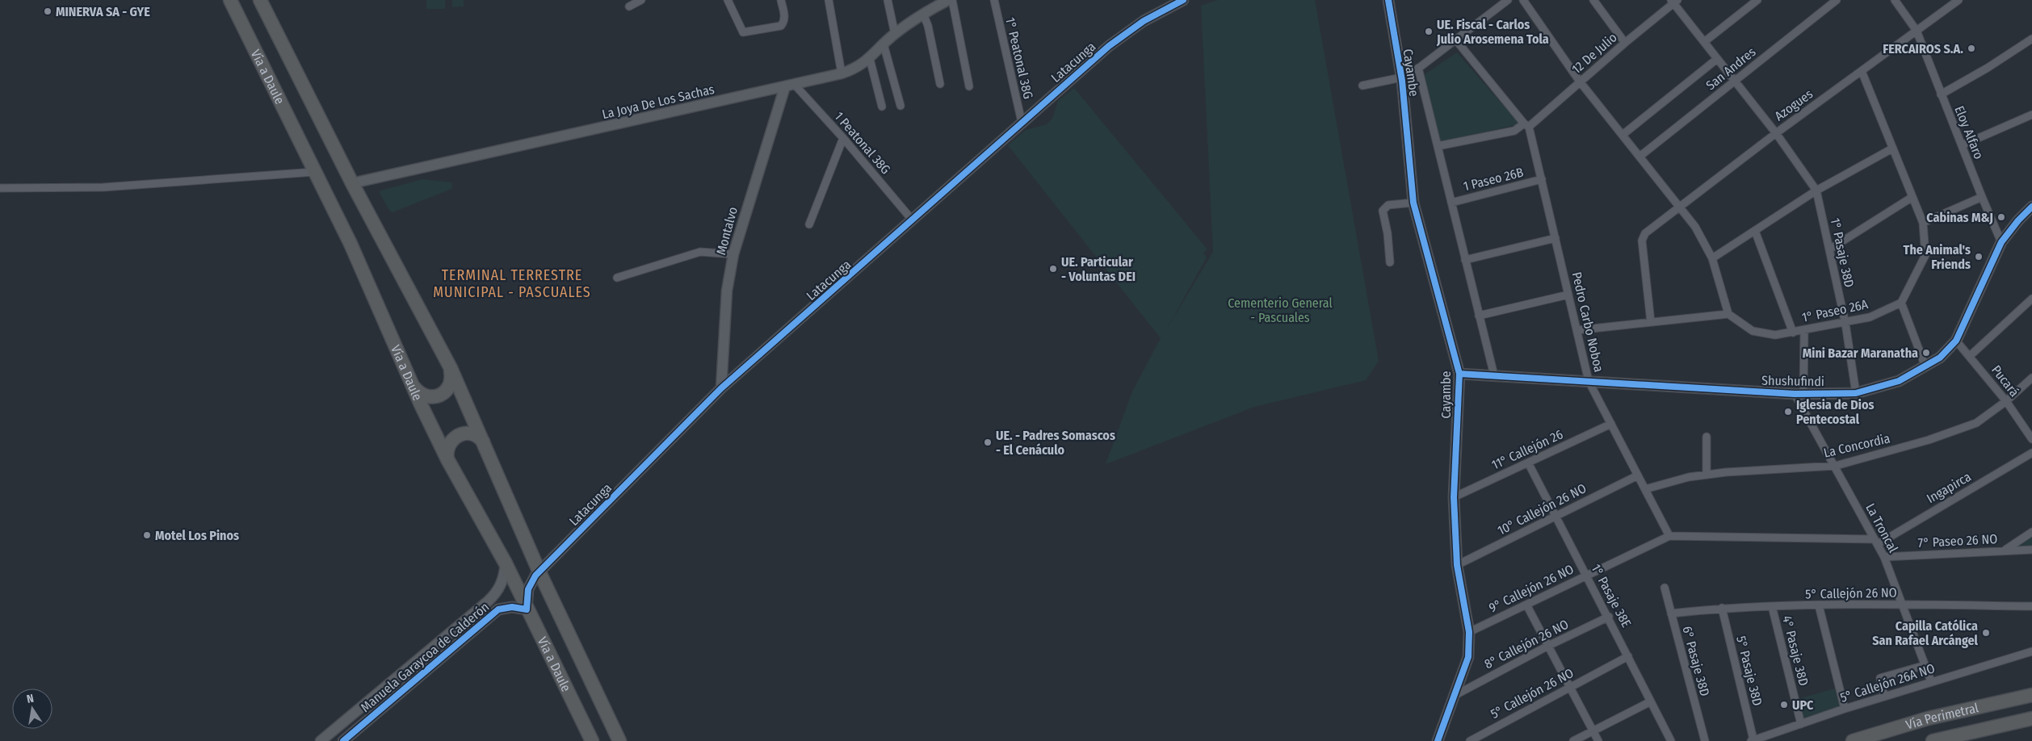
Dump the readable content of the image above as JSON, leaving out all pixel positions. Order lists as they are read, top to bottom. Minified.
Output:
{"streets":{"highway":["Vía a Daule","Vía Perimetral"],"street":["12 De Julio","1° Peatonal 38G","Latacunga","San Andres","Cayambe","La Joya De Los Sachas","Azogues","Eloy Alfaro","1 Peatonal 38G","1 Paseo 26B","Montalvo","1° Pasaje 38D","1° Paseo 26A","Pedro Carbo Noboa","Shushufindi","Pucará","La Concordia","11° Callejón 26","Ingapirca","10° Callejón 26 NO","La Troncal","7° Paseo 26 NO","9° Callejón 26 NO","5° Callejón 26 NO","1° Pasaje 38E","8° Callejón 26 NO","4° Pasaje 38D","Manuela Garaycoa de Calderón","6° Pasaje 38D","5° Pasaje 38D","5° Callejón 26A NO"]},"crossings":[["12 De Julio","Pedro Carbo Noboa"],["1° Peatonal 38G","Latacunga"],["Latacunga","Vía a Daule"],["Latacunga","1 Peatonal 38G"],["Latacunga","Montalvo"],["Latacunga","Manuela Garaycoa de Calderón"],["Cayambe","Shushufindi"],["Cayambe","11° Callejón 26"],["Cayambe","10° Callejón 26 NO"],["Cayambe","9° Callejón 26 NO"],["Cayambe","8° Callejón 26 NO"],["Vía a Daule","La Joya De Los Sachas"],["Vía a Daule","Manuela Garaycoa de Calderón"],["La Joya De Los Sachas","1 Peatonal 38G"],["La Joya De Los Sachas","Montalvo"],["Azogues","Eloy Alfaro"],["Eloy Alfaro","Shushufindi"],["1 Peatonal 38G","Montalvo"],["1 Paseo 26B","Pedro Carbo Noboa"],["1° Pasaje 38D","1° Paseo 26A"],["1° Pasaje 38D","Shushufindi"],["1° Paseo 26A","La Troncal"],["Pedro Carbo Noboa","Shushufindi"],["Pedro Carbo Noboa","La Concordia"],["Pedro Carbo Noboa","11° Callejón 26"],["Pedro Carbo Noboa","10° Callejón 26 NO"],["Pedro Carbo Noboa","9° Callejón 26 NO"],["Shushufindi","Pucará"],["Shushufindi","La Troncal"],["Pucará","La Concordia"],["La Concordia","La Troncal"],["11° Callejón 26","1° Pasaje 38E"],["Ingapirca","La Troncal"],["10° Callejón 26 NO","1° Pasaje 38E"],["La Troncal","7° Paseo 26 NO"],["La Troncal","5° Callejón 26 NO"],["La Troncal","5° Callejón 26A NO"],["9° Callejón 26 NO","1° Pasaje 38E"],["5° Callejón 26 NO","1° Pasaje 38E"],["5° Callejón 26 NO","4° Pasaje 38D"],["5° Callejón 26 NO","6° Pasaje 38D"],["5° Callejón 26 NO","5° Pasaje 38D"],["1° Pasaje 38E","8° Callejón 26 NO"],["4° Pasaje 38D","5° Callejón 26A NO"],["5° Pasaje 38D","5° Callejón 26A NO"]],"districts":["TERMINAL TERRESTRE MUNICIPAL - PASCUALES"],"parks":["Cementerio General - Pascuales"],"places":["MINERVA SA - GYE","UE. Fiscal - Carlos Julio Arosemena Tola","FERCAIROS S.A.","Cabinas M&J","The Animal's Friends","UE. Particular - Voluntas DEI","Mini Bazar Maranatha","Iglesia de Dios Pentecostal","UE. - Padres Somascos - El Cenáculo","Motel Los Pinos","Capilla Católica San Rafael Arcángel","UPC"],"north":"top"}
